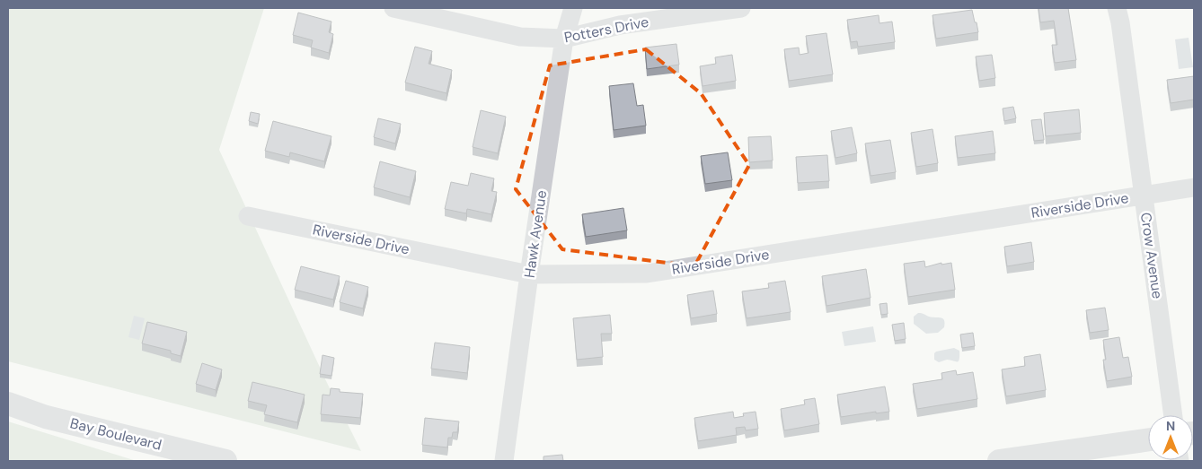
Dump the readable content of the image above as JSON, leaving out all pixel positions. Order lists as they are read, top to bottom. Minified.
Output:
{"streets":{"street":["Potters Drive","Riverside Drive","Hawk Avenue","Crow Avenue","Bay Boulevard"]},"crossings":[["Potters Drive","Hawk Avenue"],["Riverside Drive","Hawk Avenue"],["Riverside Drive","Crow Avenue"]],"north":"top"}
